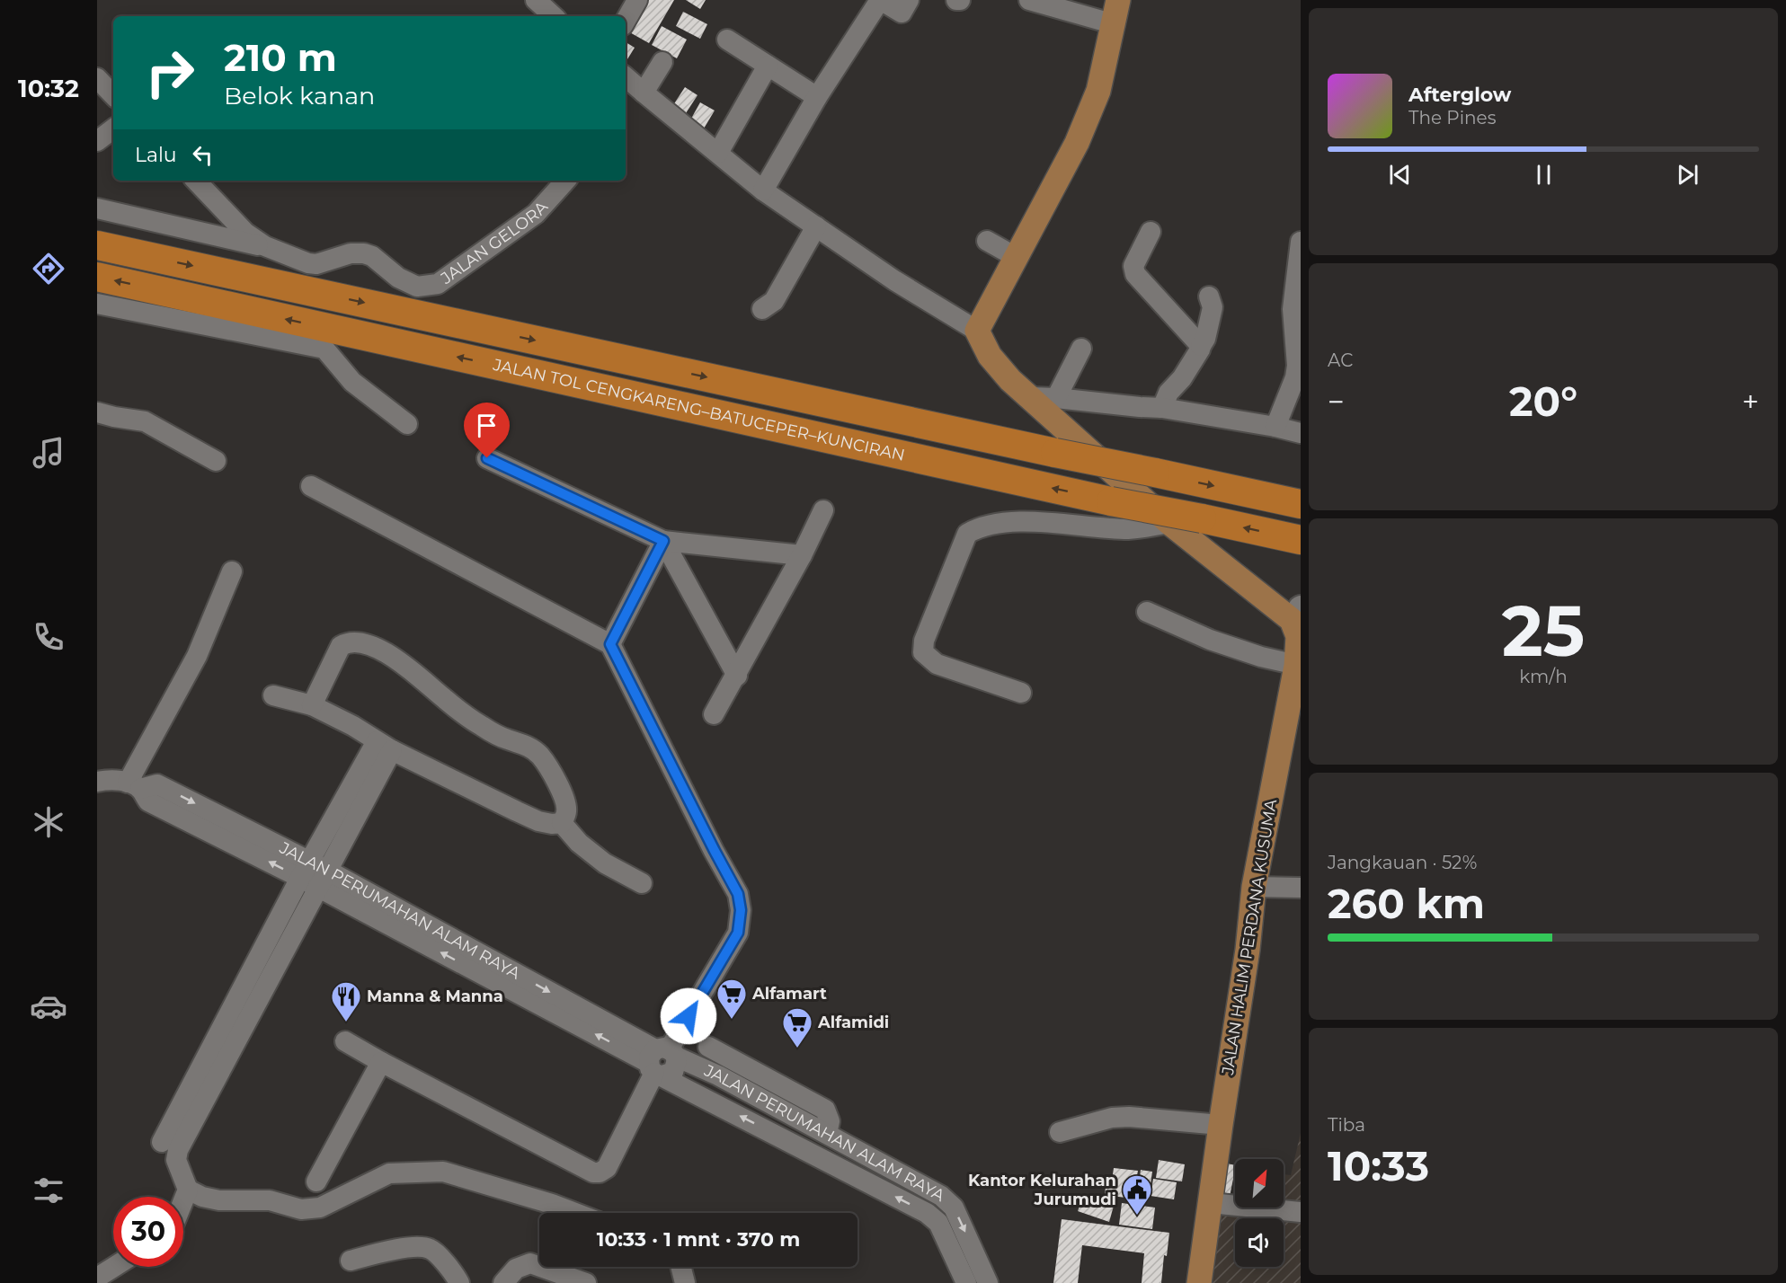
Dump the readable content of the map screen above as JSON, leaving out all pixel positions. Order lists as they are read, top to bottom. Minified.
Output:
{"streets":{"highway":["JALAN TOL CENGKARENG–BATUCEPER–KUNCIRAN"],"main road":["JALAN HALIM PERDANA KUSUMA"],"street":["JALAN GELORA","JALAN PERUMAHAN ALAM RAYA"]},"places":{"supermarket":["Alfamart","Alfamidi"],"restaurant":["Manna & Manna"],"public building":["Kantor Kelurahan Jurumudi"]},"north":"top right","page":{"tabs":"10:32","turn":["210 m","Belok kanan"],"song":["Afterglow","The Pines"],"then":"Lalu","tile":["AC",["25","km/h"],["Jangkauan · 52%","260 km"],["Tiba","10:33"]],"heat":["−","20°","+"],"limit":"30","trip":"10:33 · 1 mnt · 370 m"}}
